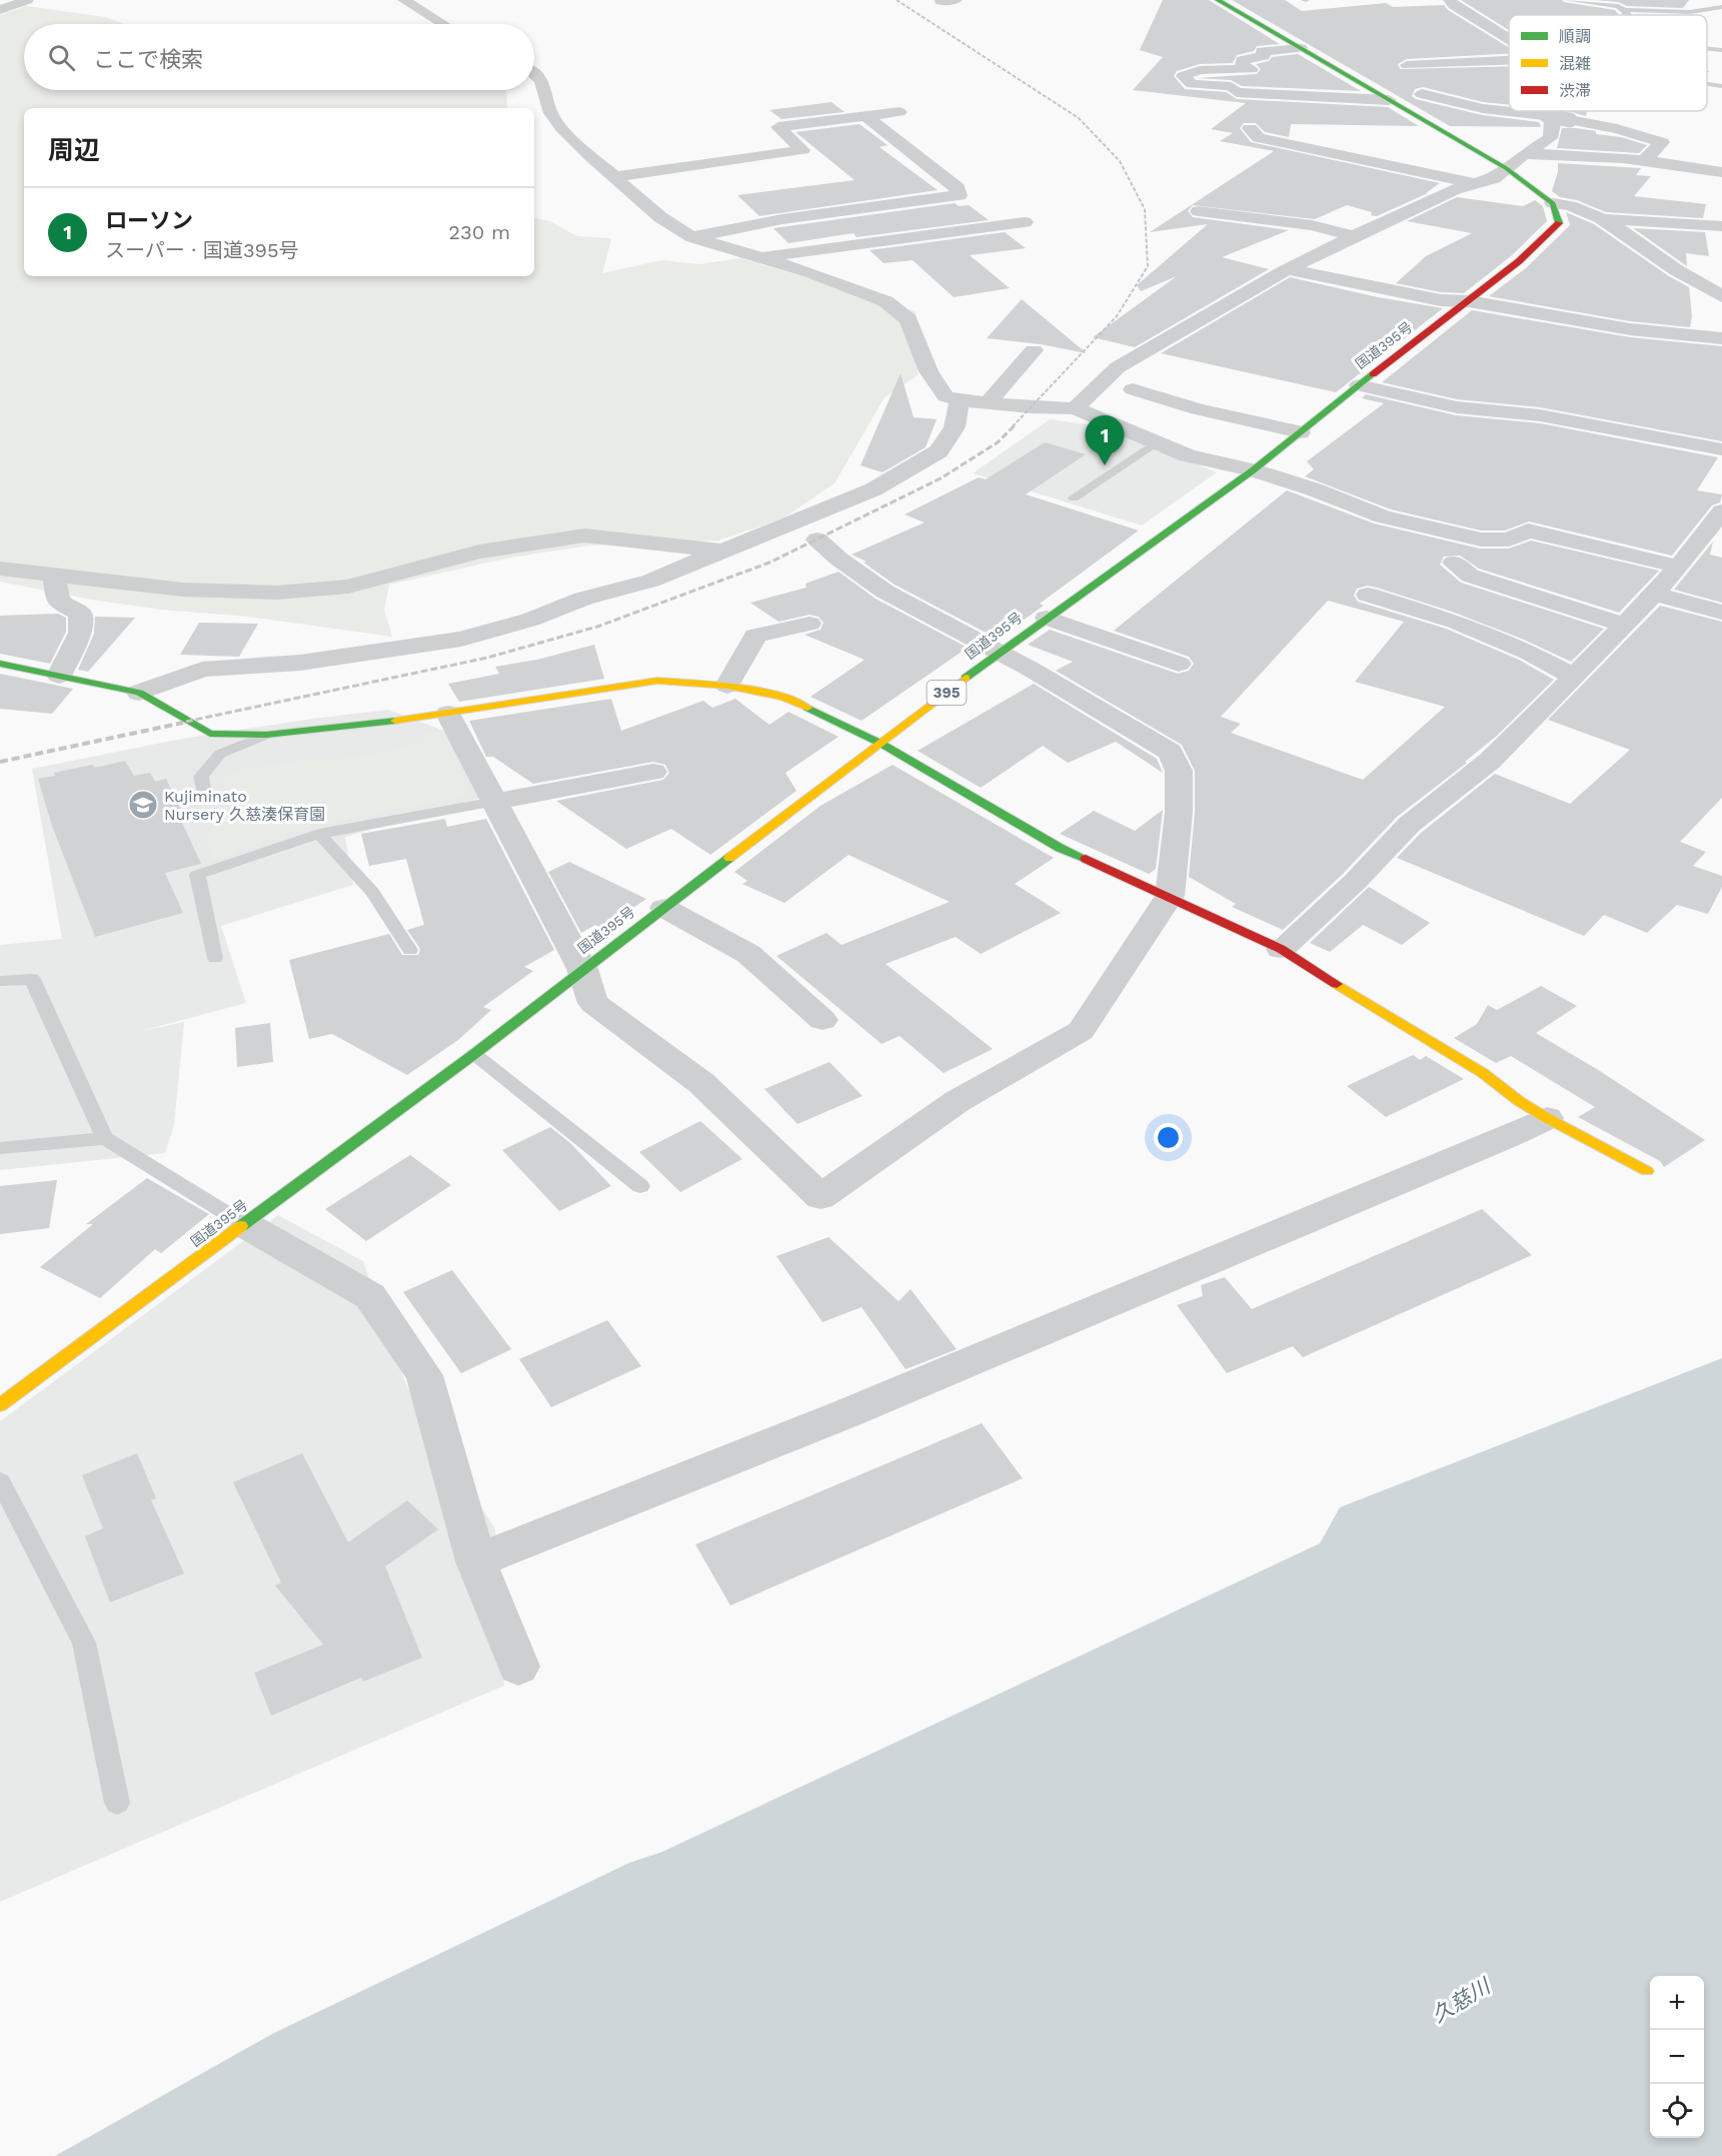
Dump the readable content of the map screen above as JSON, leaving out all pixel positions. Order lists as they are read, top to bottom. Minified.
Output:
{"streets":{"main road":["国道395号","395"]},"water":["久慈川"],"places":{"school or university":["Kujiminato Nursery 久慈湊保育園"]},"legend":["順調","混雑","渋滞"],"page":{"search":"ここで検索","heading":"周辺","list":[{"mark":"1","name":"ローソン","note":"スーパー · 国道395号","value":"230 m"}],"pins":"1","map_buttons":["+","−"]}}
